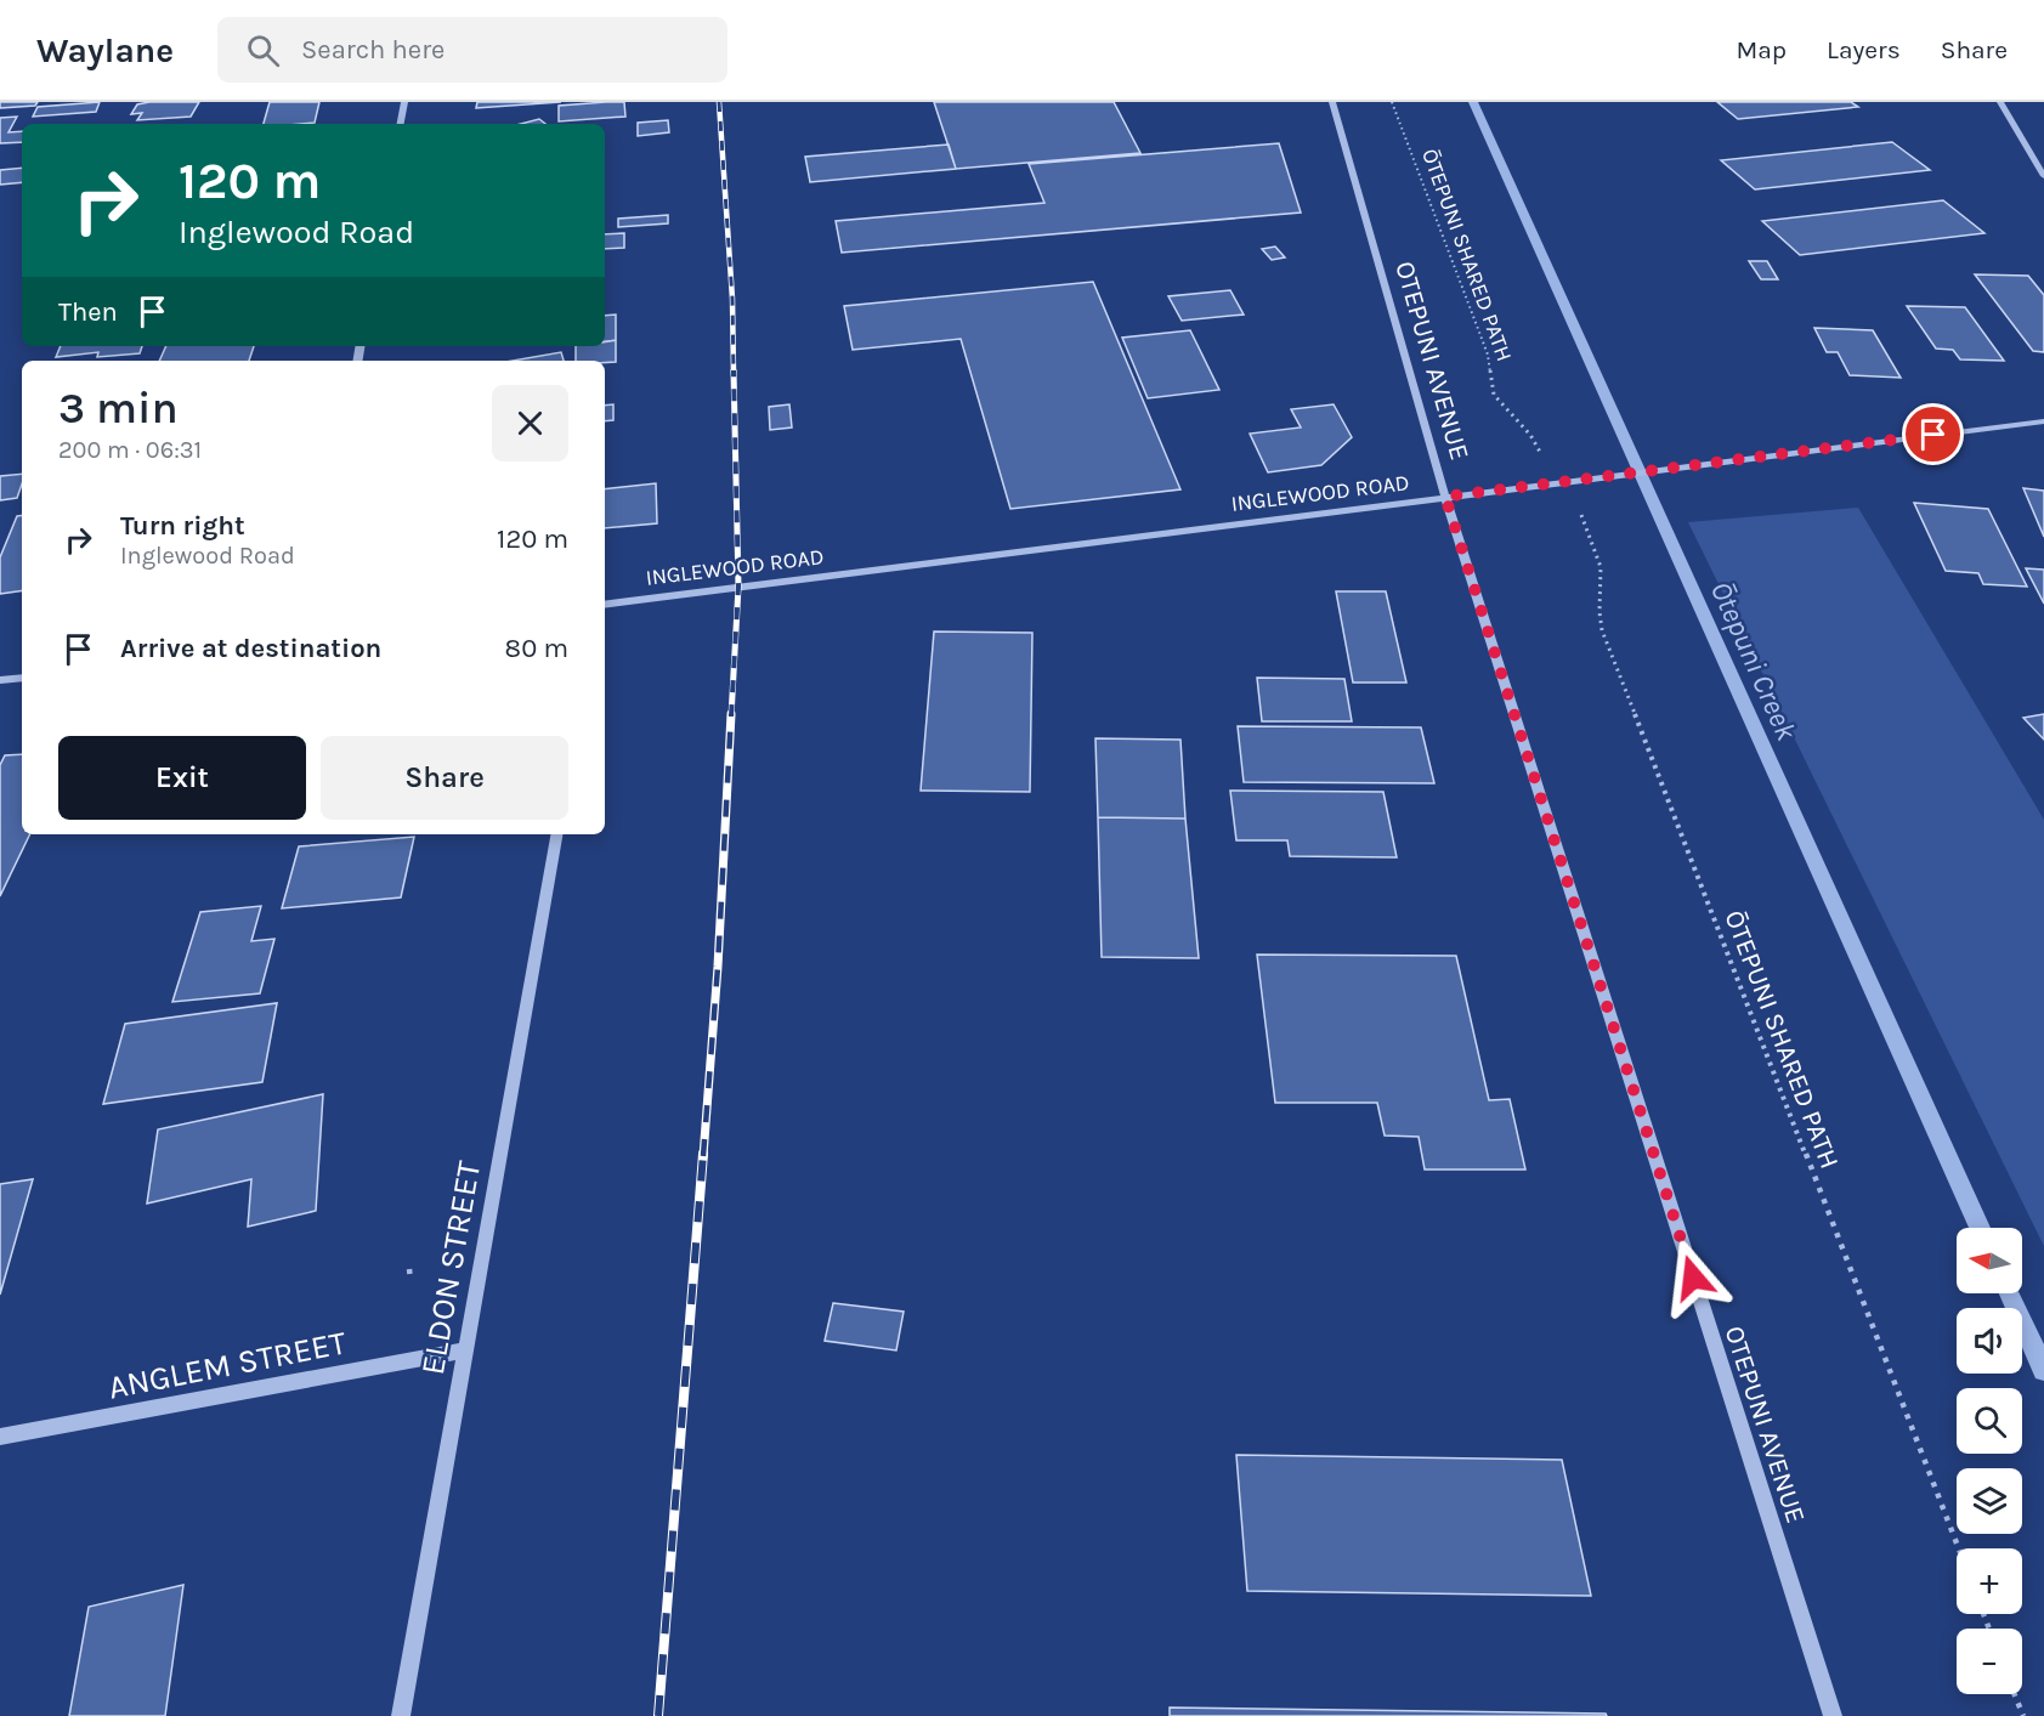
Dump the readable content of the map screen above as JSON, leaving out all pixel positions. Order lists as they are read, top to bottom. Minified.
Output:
{"streets":{"street":["OTEPUNI AVENUE","INGLEWOOD ROAD","ELDON STREET","ANGLEM STREET"],"path":["ŌTEPUNI SHARED PATH"]},"crossings":[["OTEPUNI AVENUE","INGLEWOOD ROAD"],["ELDON STREET","ANGLEM STREET"]],"water":["Ōtepuni Creek"],"north":"left","page":{"header":"Waylane","search":"Search here","nav":["Map","Layers","Share"],"turn":["120 m","Inglewood Road"],"then":"Then","heading":["3 min","200 m · 06:31"],"list":[{"name":"Turn right","note":"Inglewood Road","value":"120 m"},{"name":"Arrive at destination","value":"80 m"}],"buttons":["Exit","Share"],"map_buttons":["+","−"]}}
